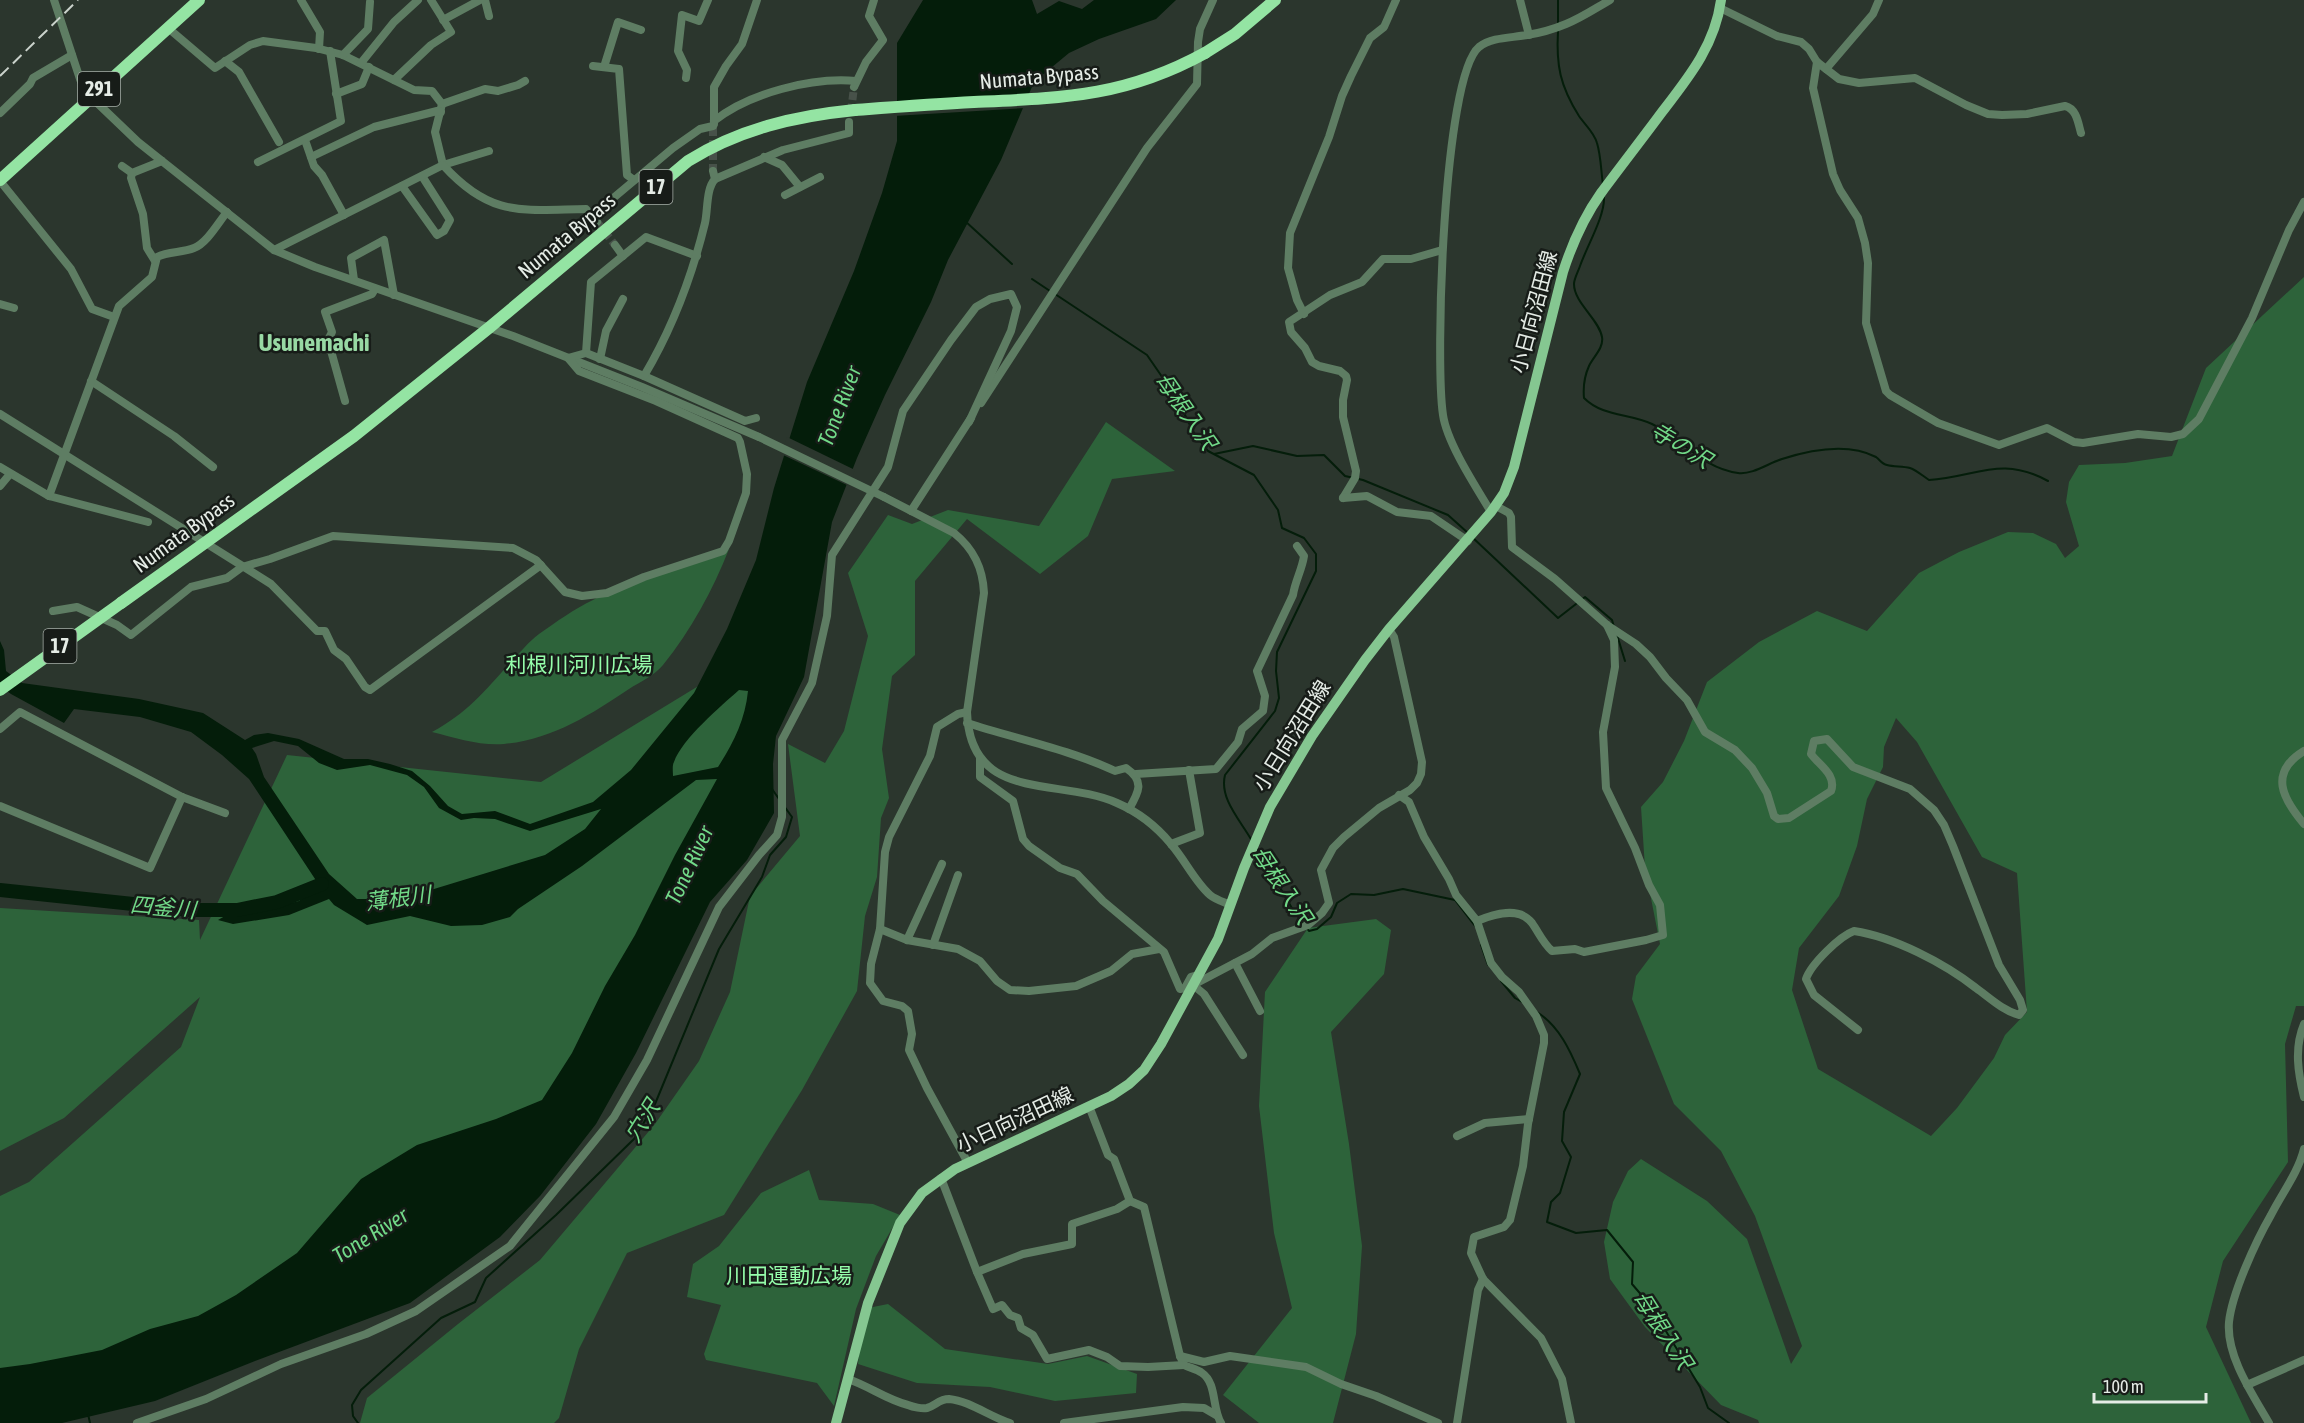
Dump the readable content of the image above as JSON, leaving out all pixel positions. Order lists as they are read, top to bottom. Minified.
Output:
{"streets":{"highway":["Numata Bypass","291","17"],"main road":["小日向沼田線"]},"districts":["Usunemachi"],"water":["Tone River","母根入沢","寺の沢","薄根川","四釜川","穴沢"],"parks":["利根川河川広場","川田運動広場"],"scale_bar":"100 m"}
